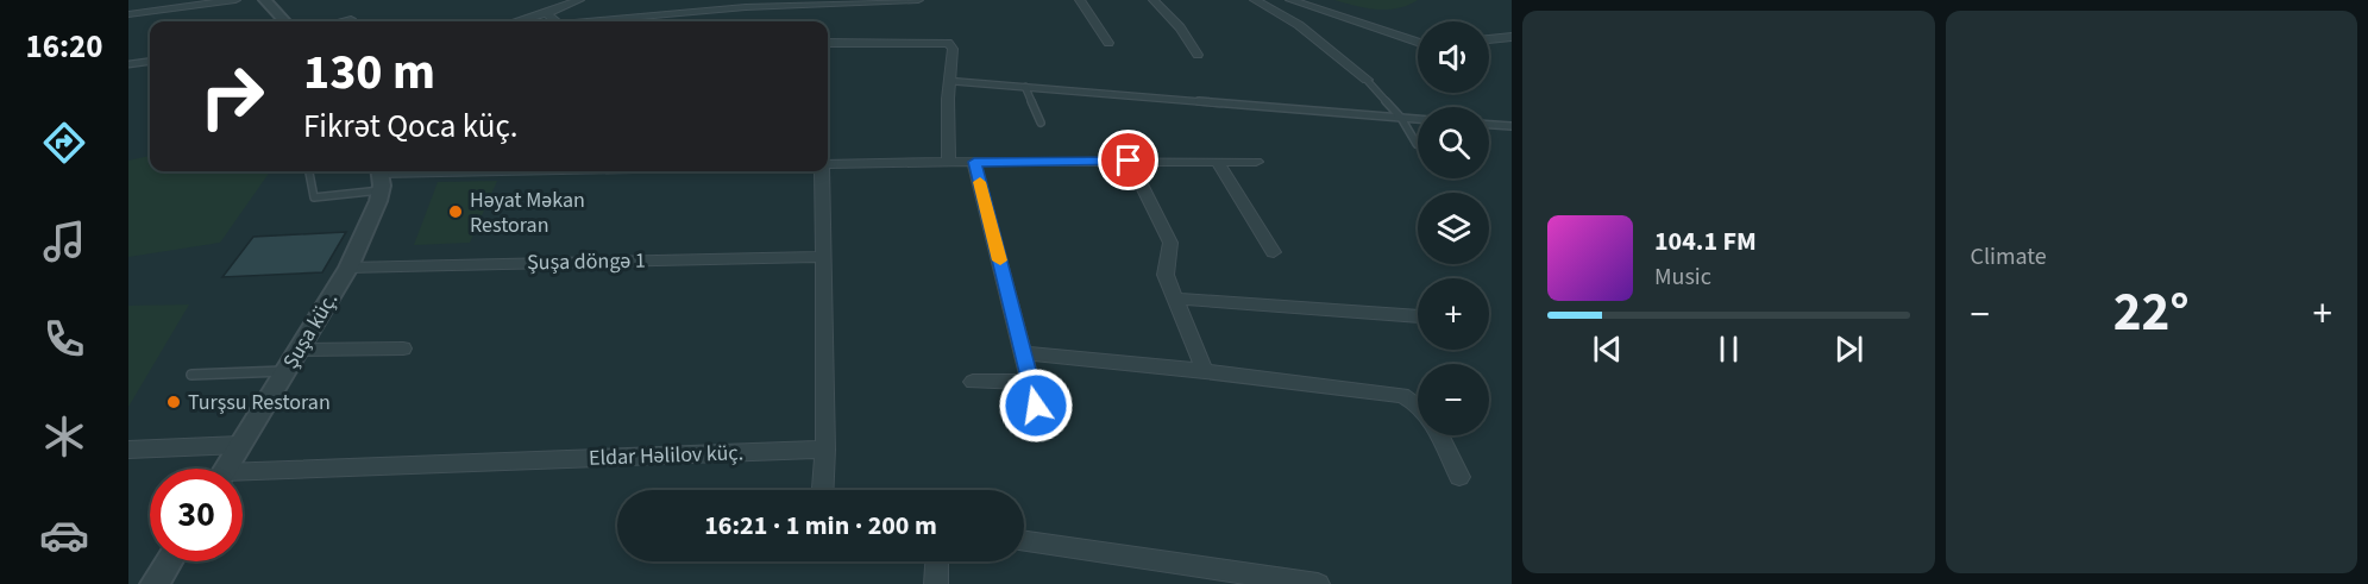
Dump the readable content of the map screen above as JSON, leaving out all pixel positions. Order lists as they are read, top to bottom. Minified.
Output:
{"streets":{"street":["Şuşa döngə 1","Şuşa küç.","Eldar Həlilov küç."]},"crossings":[["Şuşa döngə 1","Şuşa küç."]],"places":["Həyat Məkan Restoran","Turşsu Restoran"],"page":{"tabs":"16:20","tile":"Climate","map_buttons":["+","−"],"turn":["130 m","Fikrət Qoca küç."],"song":["104.1 FM","Music"],"heat":["−","22°","+"],"limit":"30","trip":"16:21 · 1 min · 200 m"}}
